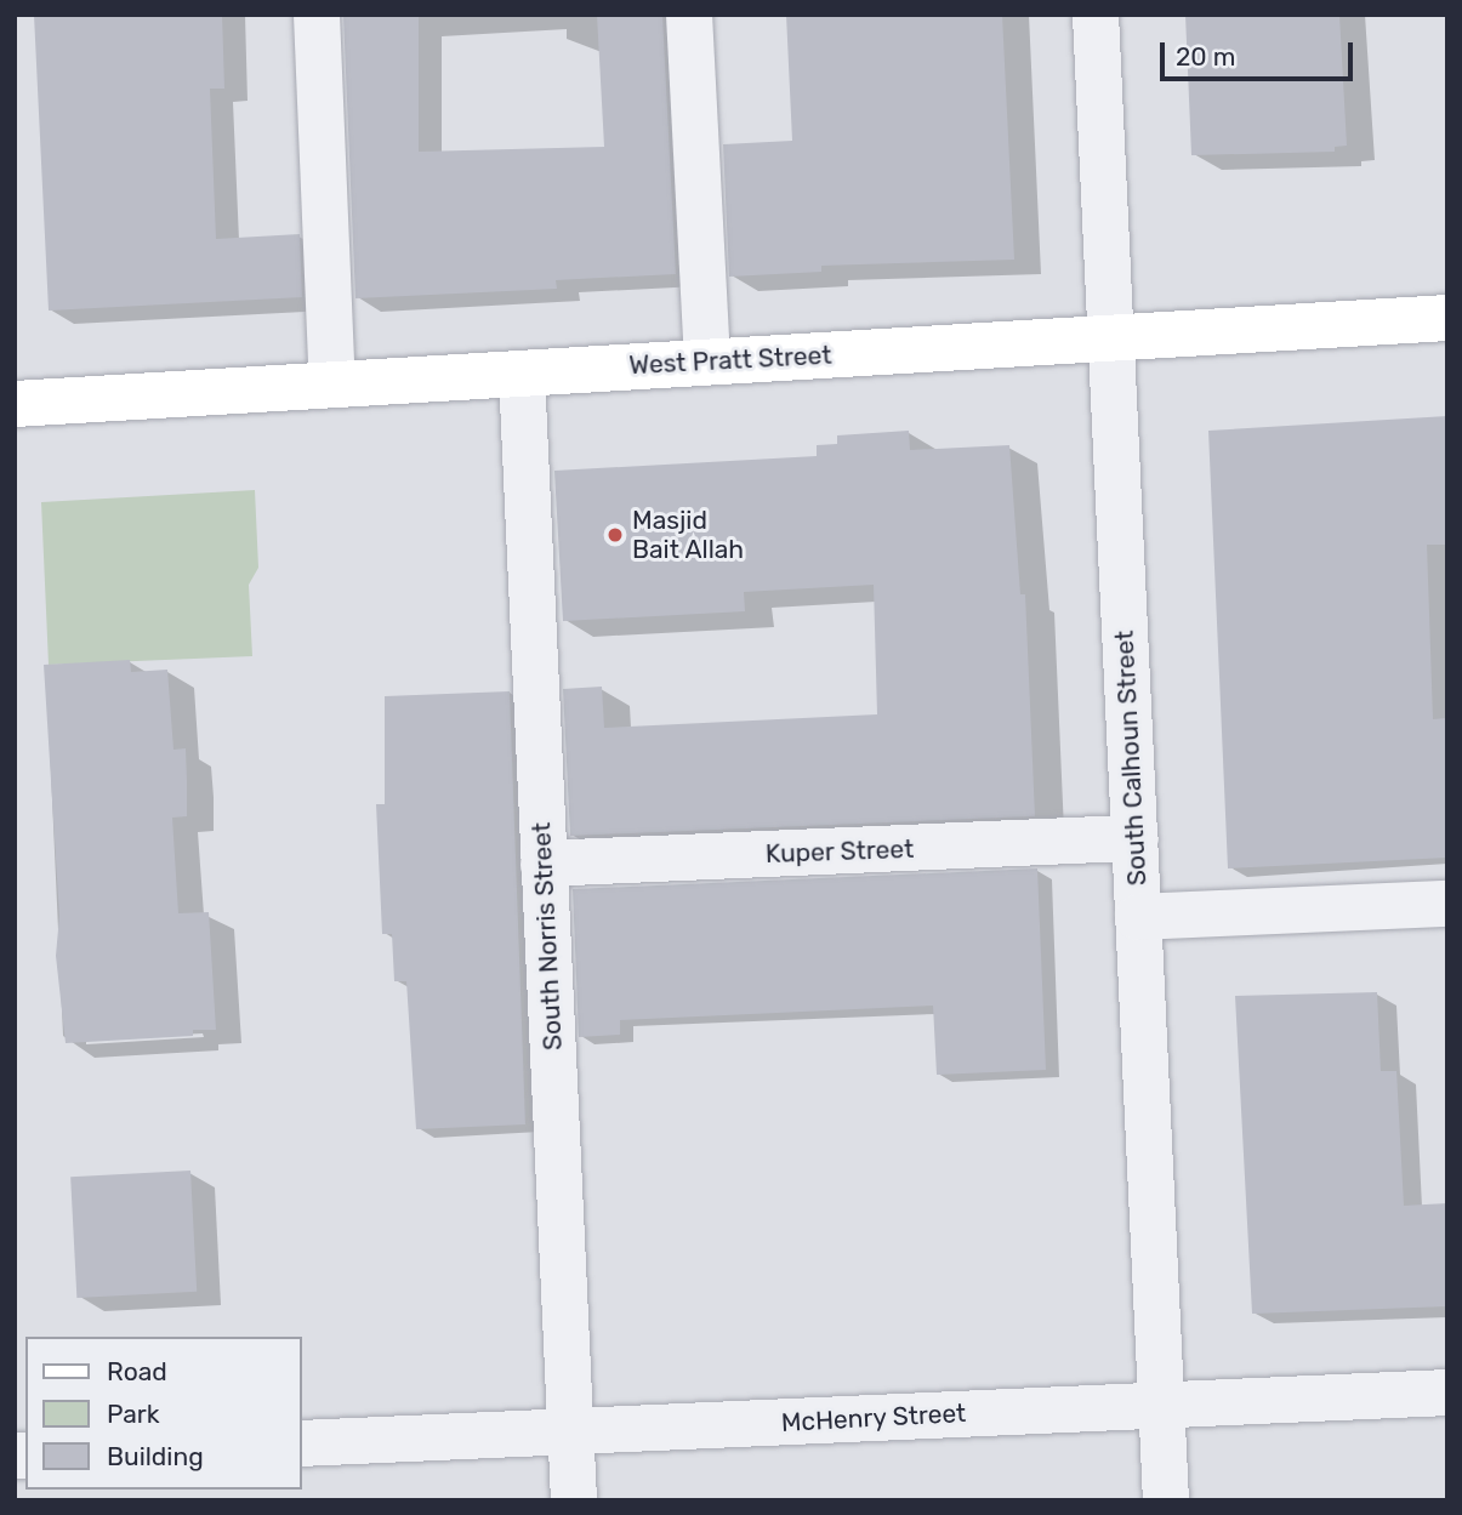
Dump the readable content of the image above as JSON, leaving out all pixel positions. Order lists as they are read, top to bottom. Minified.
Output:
{"streets":{"main road":["West Pratt Street"],"street":["South Calhoun Street","Kuper Street","South Norris Street","McHenry Street"]},"crossings":[["West Pratt Street","South Calhoun Street"],["West Pratt Street","South Norris Street"],["South Calhoun Street","Kuper Street"],["South Calhoun Street","McHenry Street"],["Kuper Street","South Norris Street"],["South Norris Street","McHenry Street"]],"places":["Masjid Bait Allah"],"legend":["Road","Park","Building"],"scale_bar":"20 m"}
